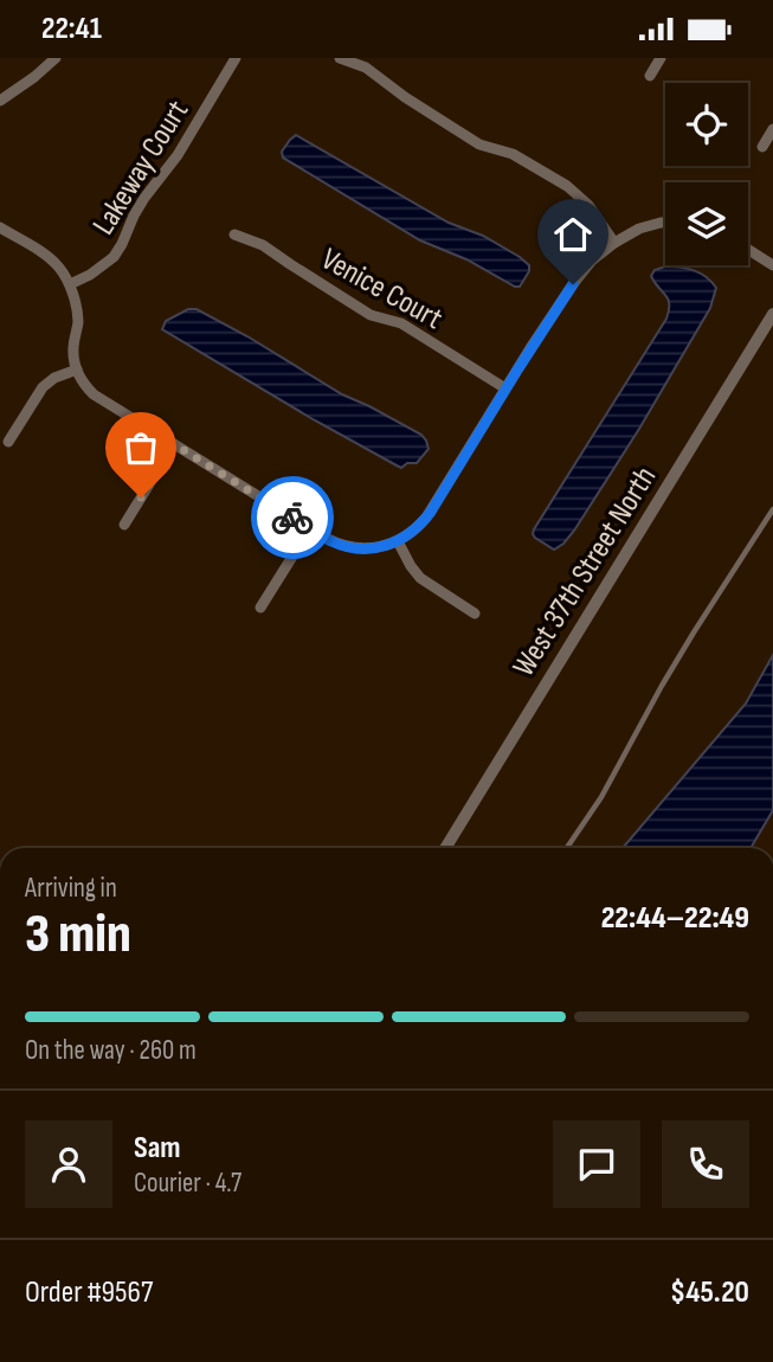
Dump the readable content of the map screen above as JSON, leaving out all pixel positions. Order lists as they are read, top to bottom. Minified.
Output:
{"streets":{"street":["Lakeway Court","Venice Court","West 37th Street North"]},"page":{"status":"22:41","heading":["3 min","Arriving in","22:44–22:49"],"panel":["Sam","Courier · 4.7","Order #9567","$45.20"],"bar":"On the way · 260 m"}}
